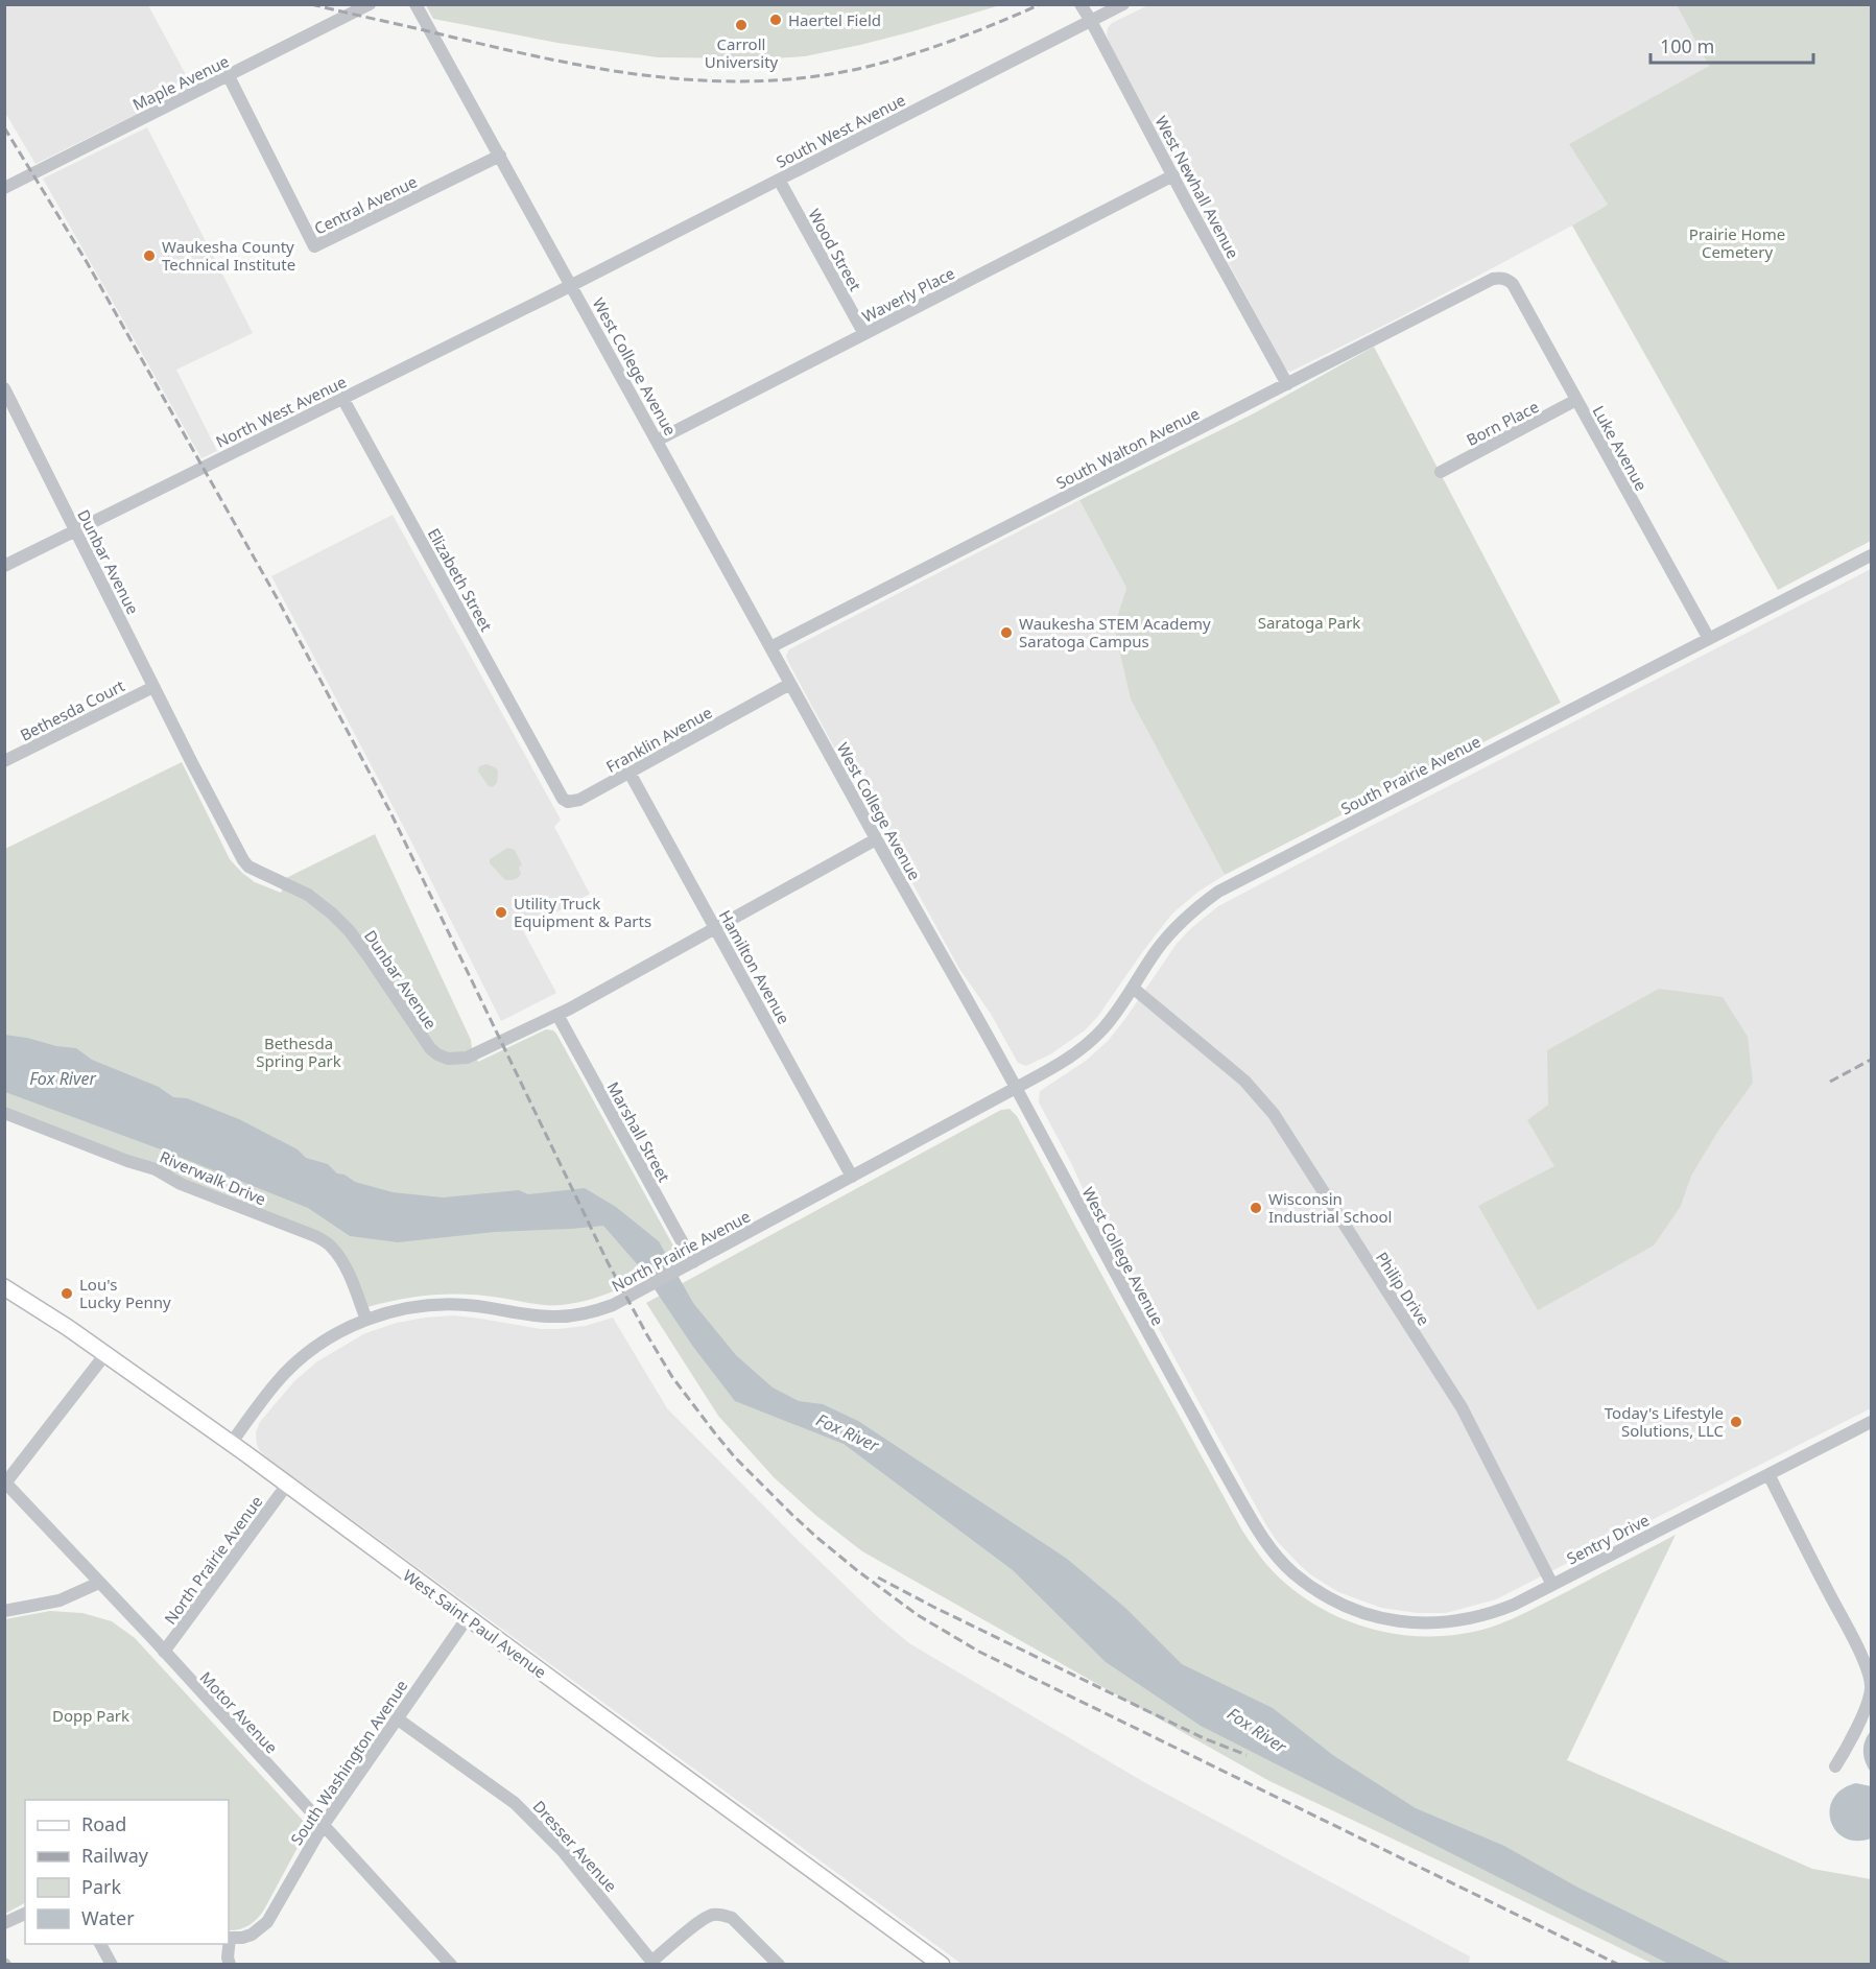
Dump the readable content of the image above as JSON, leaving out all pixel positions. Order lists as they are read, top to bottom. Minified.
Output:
{"streets":{"main road":["West Saint Paul Avenue"],"street":["Maple Avenue","South West Avenue","West Newhall Avenue","Central Avenue","Wood Street","Waverly Place","West College Avenue","North West Avenue","Born Place","South Walton Avenue","Luke Avenue","Dunbar Avenue","Elizabeth Street","Bethesda Court","Franklin Avenue","South Prairie Avenue","Hamilton Avenue","Marshall Street","Riverwalk Drive","North Prairie Avenue","Philip Drive","Sentry Drive","Motor Avenue","South Washington Avenue","Dresser Avenue"]},"crossings":[["Maple Avenue","Central Avenue"],["South West Avenue","West Newhall Avenue"],["South West Avenue","Wood Street"],["South West Avenue","West College Avenue"],["South West Avenue","North West Avenue"],["West Newhall Avenue","Waverly Place"],["West Newhall Avenue","South Walton Avenue"],["Central Avenue","West College Avenue"],["Wood Street","Waverly Place"],["Waverly Place","West College Avenue"],["West College Avenue","North West Avenue"],["West College Avenue","South Walton Avenue"],["West College Avenue","Dunbar Avenue"],["West College Avenue","Franklin Avenue"],["West College Avenue","South Prairie Avenue"],["West College Avenue","North Prairie Avenue"],["West College Avenue","Sentry Drive"],["North West Avenue","Dunbar Avenue"],["North West Avenue","Elizabeth Street"],["Born Place","Luke Avenue"],["South Walton Avenue","Luke Avenue"],["Luke Avenue","South Prairie Avenue"],["Dunbar Avenue","Bethesda Court"],["Dunbar Avenue","Hamilton Avenue"],["Dunbar Avenue","Marshall Street"],["Elizabeth Street","Franklin Avenue"],["Franklin Avenue","Hamilton Avenue"],["South Prairie Avenue","North Prairie Avenue"],["South Prairie Avenue","Philip Drive"],["Hamilton Avenue","North Prairie Avenue"],["Marshall Street","North Prairie Avenue"],["Riverwalk Drive","North Prairie Avenue"],["North Prairie Avenue","West Saint Paul Avenue"],["North Prairie Avenue","Motor Avenue"],["Philip Drive","Sentry Drive"],["West Saint Paul Avenue","South Washington Avenue"],["Motor Avenue","South Washington Avenue"],["South Washington Avenue","Dresser Avenue"]],"water":["Fox River"],"parks":["Prairie Home Cemetery","Saratoga Park","Bethesda Spring Park","Dopp Park"],"places":["Haertel Field","Carroll University","Waukesha County Technical Institute","Waukesha STEM Academy Saratoga Campus","Utility Truck Equipment & Parts","Wisconsin Industrial School","Lou's Lucky Penny","Today's Lifestyle Solutions, LLC"],"legend":["Road","Railway","Park","Water"],"scale_bar":"100 m"}
